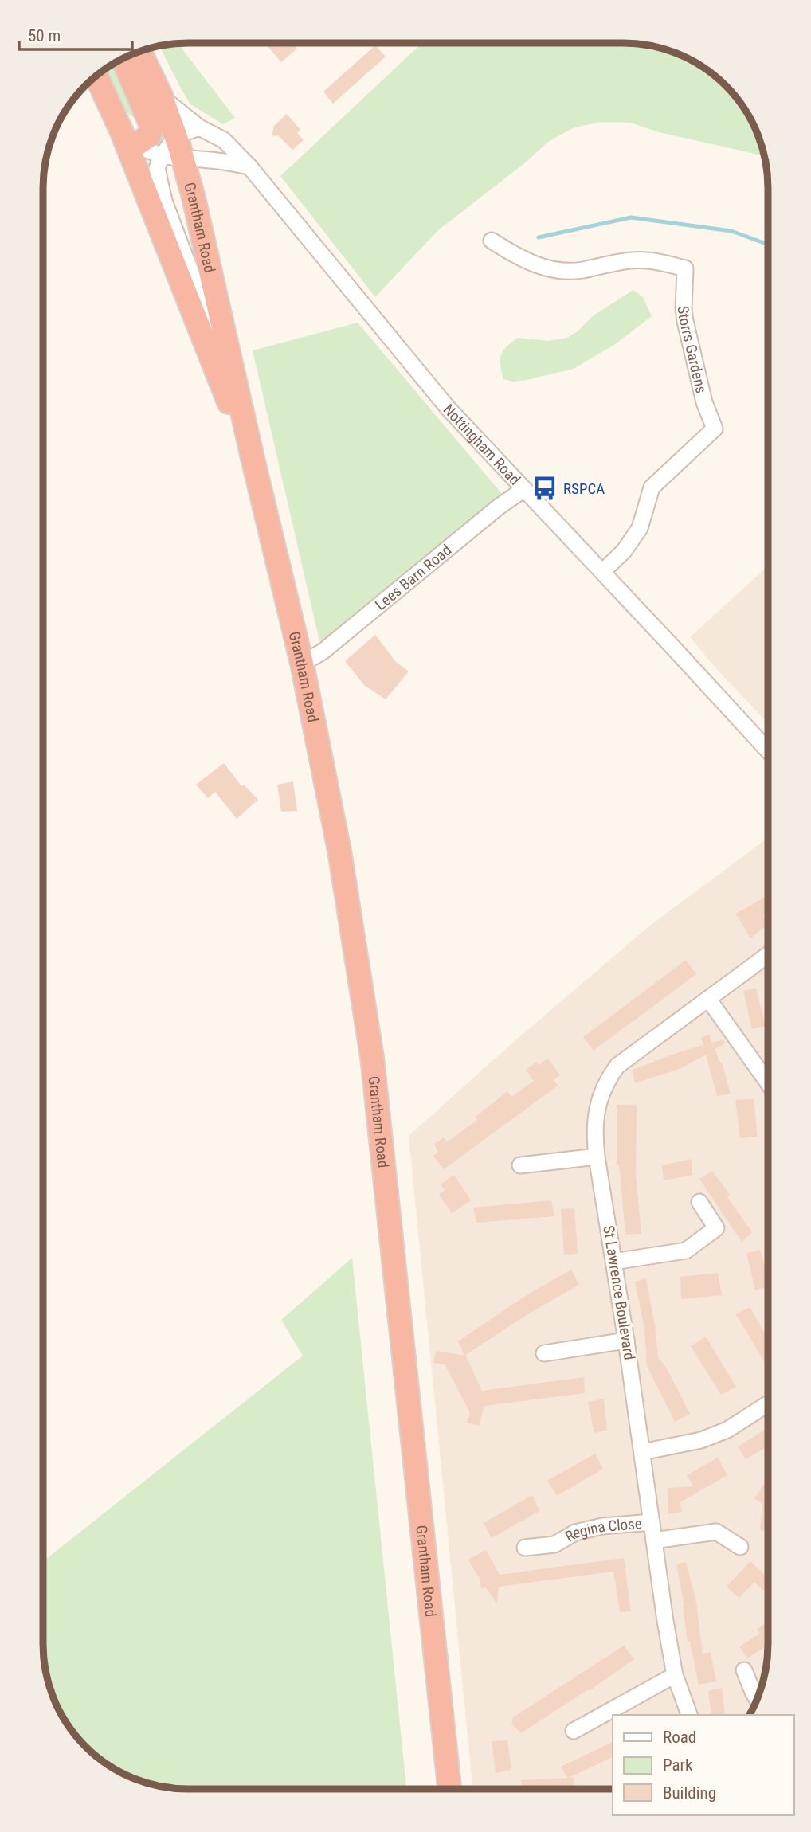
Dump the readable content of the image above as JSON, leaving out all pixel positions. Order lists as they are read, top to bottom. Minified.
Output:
{"streets":{"highway":["Grantham Road"],"street":["Storrs Gardens","Nottingham Road","Lees Barn Road","St Lawrence Boulevard","Regina Close"]},"crossings":[["Grantham Road","Nottingham Road"],["Grantham Road","Lees Barn Road"],["Storrs Gardens","Nottingham Road"],["Nottingham Road","Lees Barn Road"],["St Lawrence Boulevard","Regina Close"]],"places":{"bus stop":["RSPCA"]},"legend":["Road","Park","Building"],"scale_bar":"50 m"}
